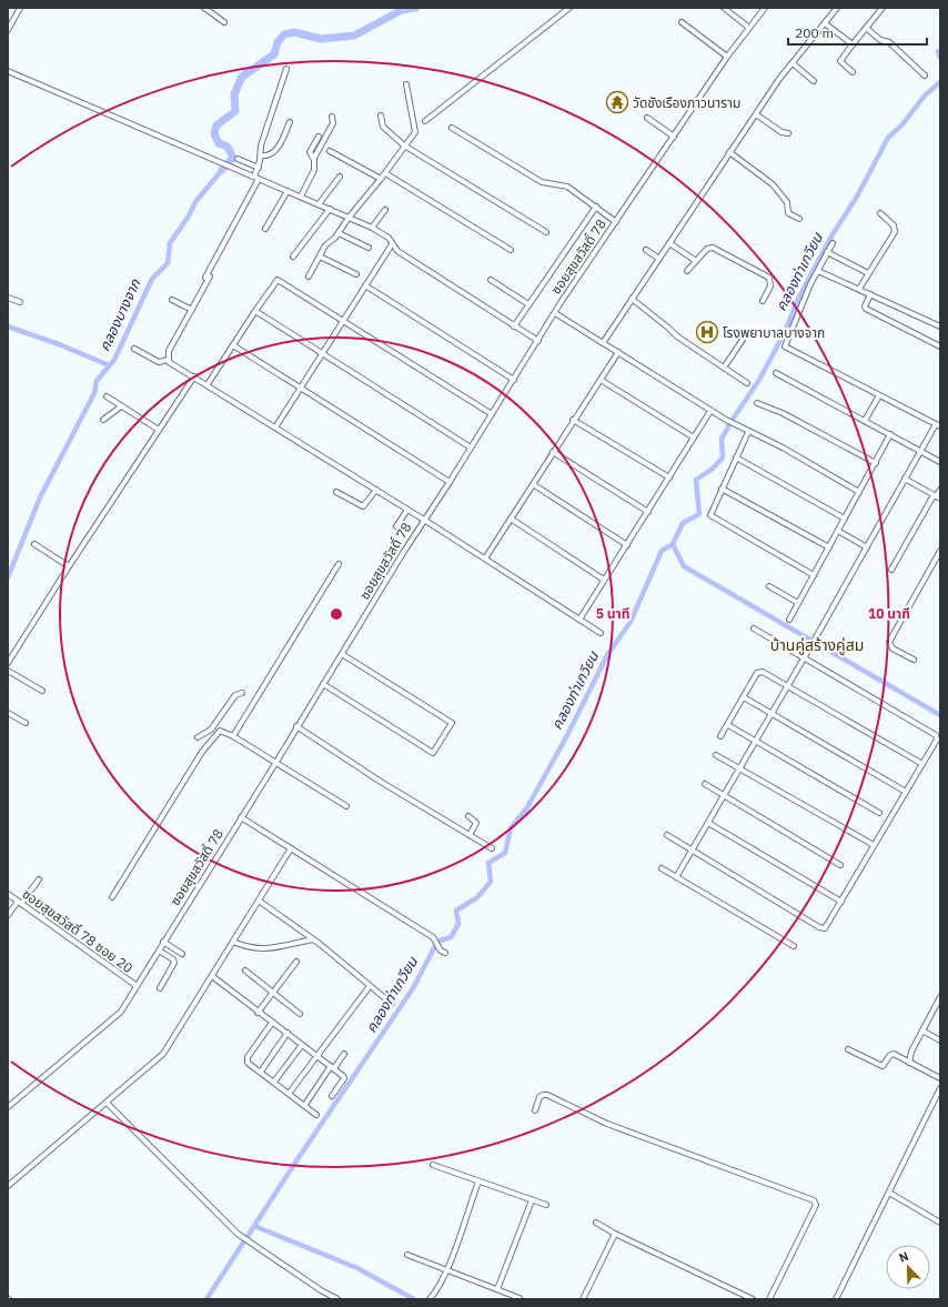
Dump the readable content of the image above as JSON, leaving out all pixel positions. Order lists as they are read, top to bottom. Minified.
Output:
{"streets":{"street":["ซอยสุขสวัสดิ์ 78","ซอยสุขสวัสดิ์ 78 ซอย 20"]},"crossings":[["ซอยสุขสวัสดิ์ 78","ซอยสุขสวัสดิ์ 78 ซอย 20"]],"districts":["บ้านคู่สร้างคู่สม"],"water":["คลองท่าเกวียน","คลองบางจาก"],"places":{"temple":["วัดชังเรืองภาวนาราม"],"hospital":["โรงพยาบาลบางจาก"]},"scale_bar":"200 m","north":"top left","rings":["5 นาที","10 นาที"]}
